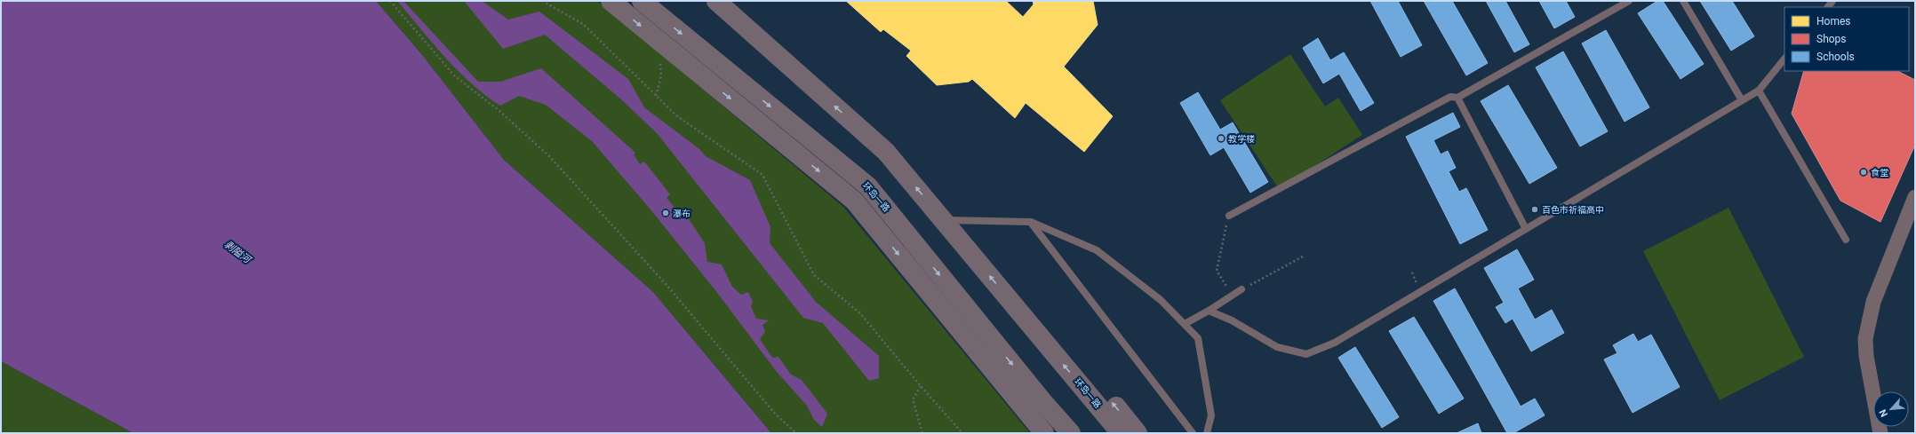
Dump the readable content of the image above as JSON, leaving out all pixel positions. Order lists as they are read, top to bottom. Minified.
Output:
{"streets":{"street":["环岛一路"]},"water":["剥隘河"],"places":["教学楼","食堂","百色市祈福高中","瀑布"],"legend":["Homes","Shops","Schools"],"north":"bottom left"}
